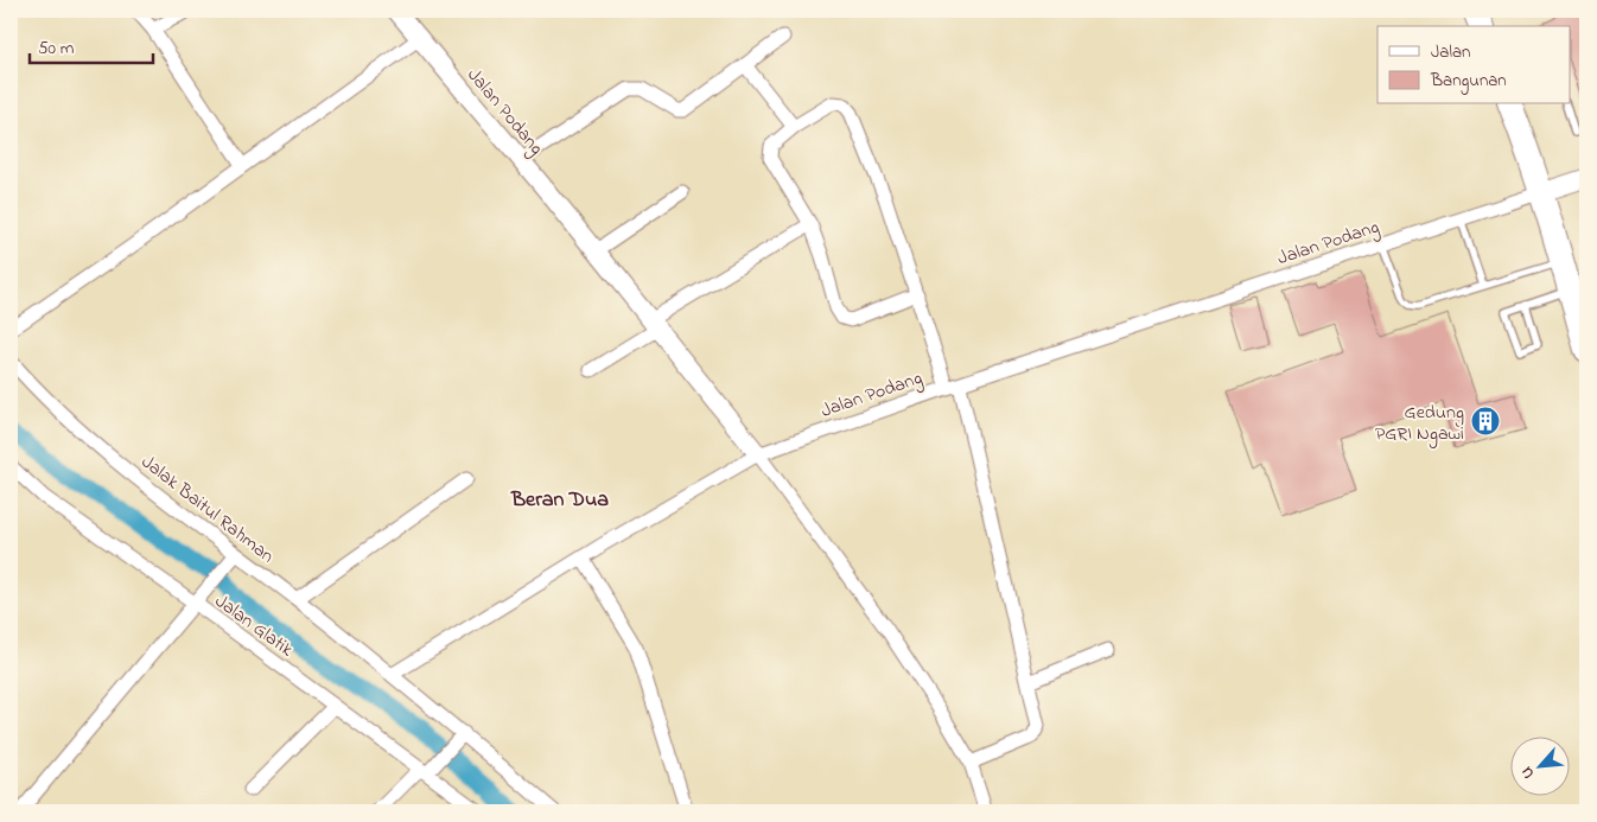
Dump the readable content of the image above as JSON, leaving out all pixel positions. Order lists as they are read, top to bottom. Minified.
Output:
{"streets":{"street":["Jalan Podang","Jalak Baitul Rahman","Jalan Glatik"]},"districts":["Beran Dua"],"places":{"building":["Gedung PGRI Ngawi"]},"legend":["Jalan","Bangunan"],"scale_bar":"50 m","north":"bottom left"}
